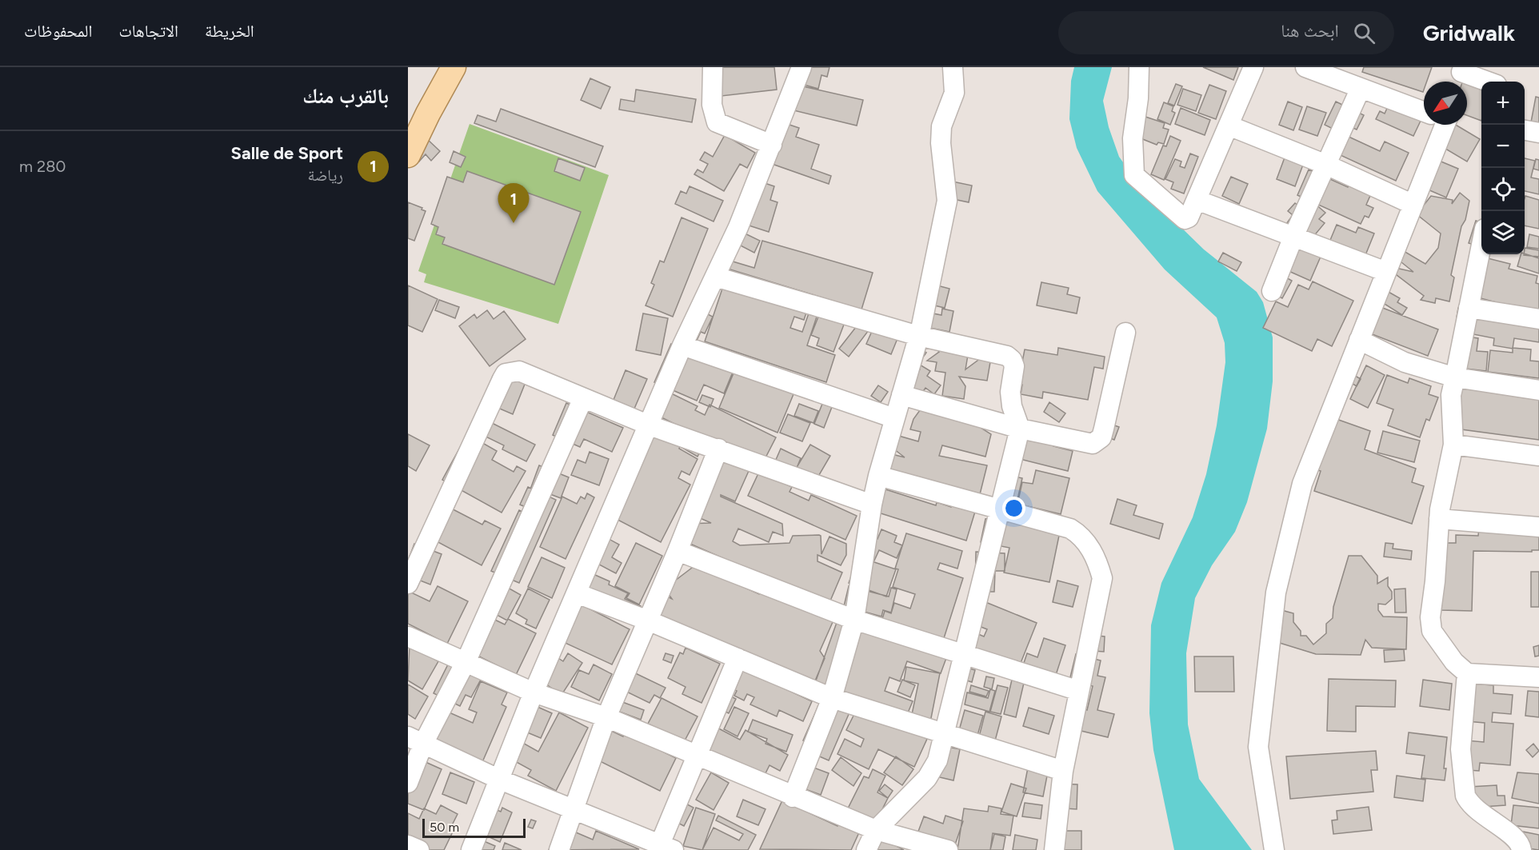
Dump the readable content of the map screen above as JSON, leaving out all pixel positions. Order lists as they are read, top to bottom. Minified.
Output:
{"scale_bar":"50 m","north":"bottom left","page":{"header":"Gridwalk","search":"ابحث هنا","nav":["الخريطة","الاتجاهات","المحفوظات"],"heading":"بالقرب منك","map_buttons":["+","−"],"list":[{"mark":"1","name":"Salle de Sport","note":"رياضة","value":"280 m"}],"pins":"1","scale":"50 m"}}
